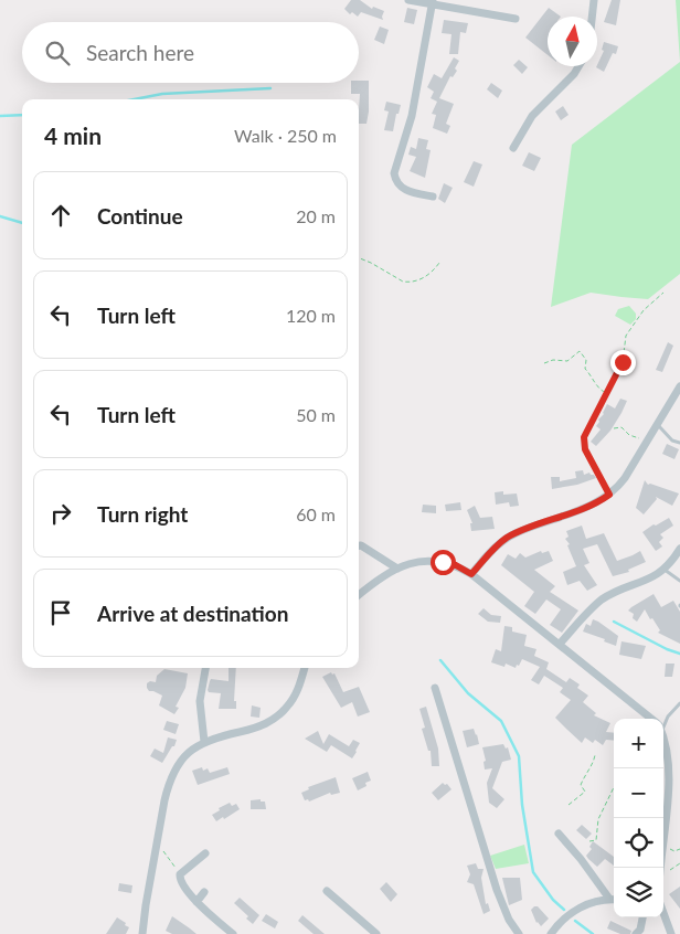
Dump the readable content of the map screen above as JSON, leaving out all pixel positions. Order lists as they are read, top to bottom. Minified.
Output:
{"north":"top","page":{"search":"Search here","heading":["4 min","Walk · 250 m"],"list":[["Continue","20 m"],["Turn left","120 m"],["Turn left","50 m"],["Turn right","60 m"],"Arrive at destination"],"map_buttons":["+","−"]}}
